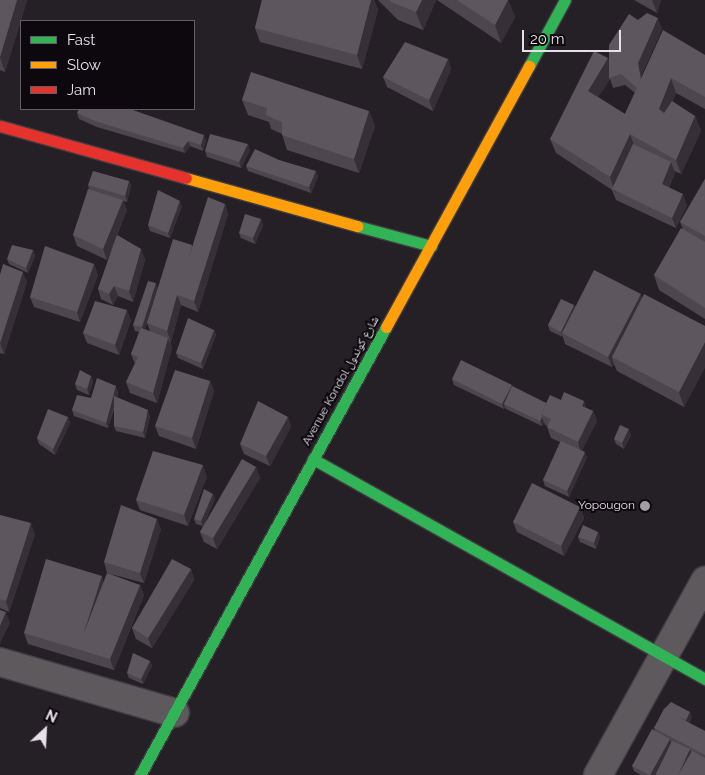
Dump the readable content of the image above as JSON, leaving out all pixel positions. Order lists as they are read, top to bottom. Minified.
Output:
{"streets":{"street":["Avenue Kondol شارع كوندول"]},"places":["Yopougon"],"legend":["Fast","Slow","Jam"],"scale_bar":"20 m","north":"top right"}
